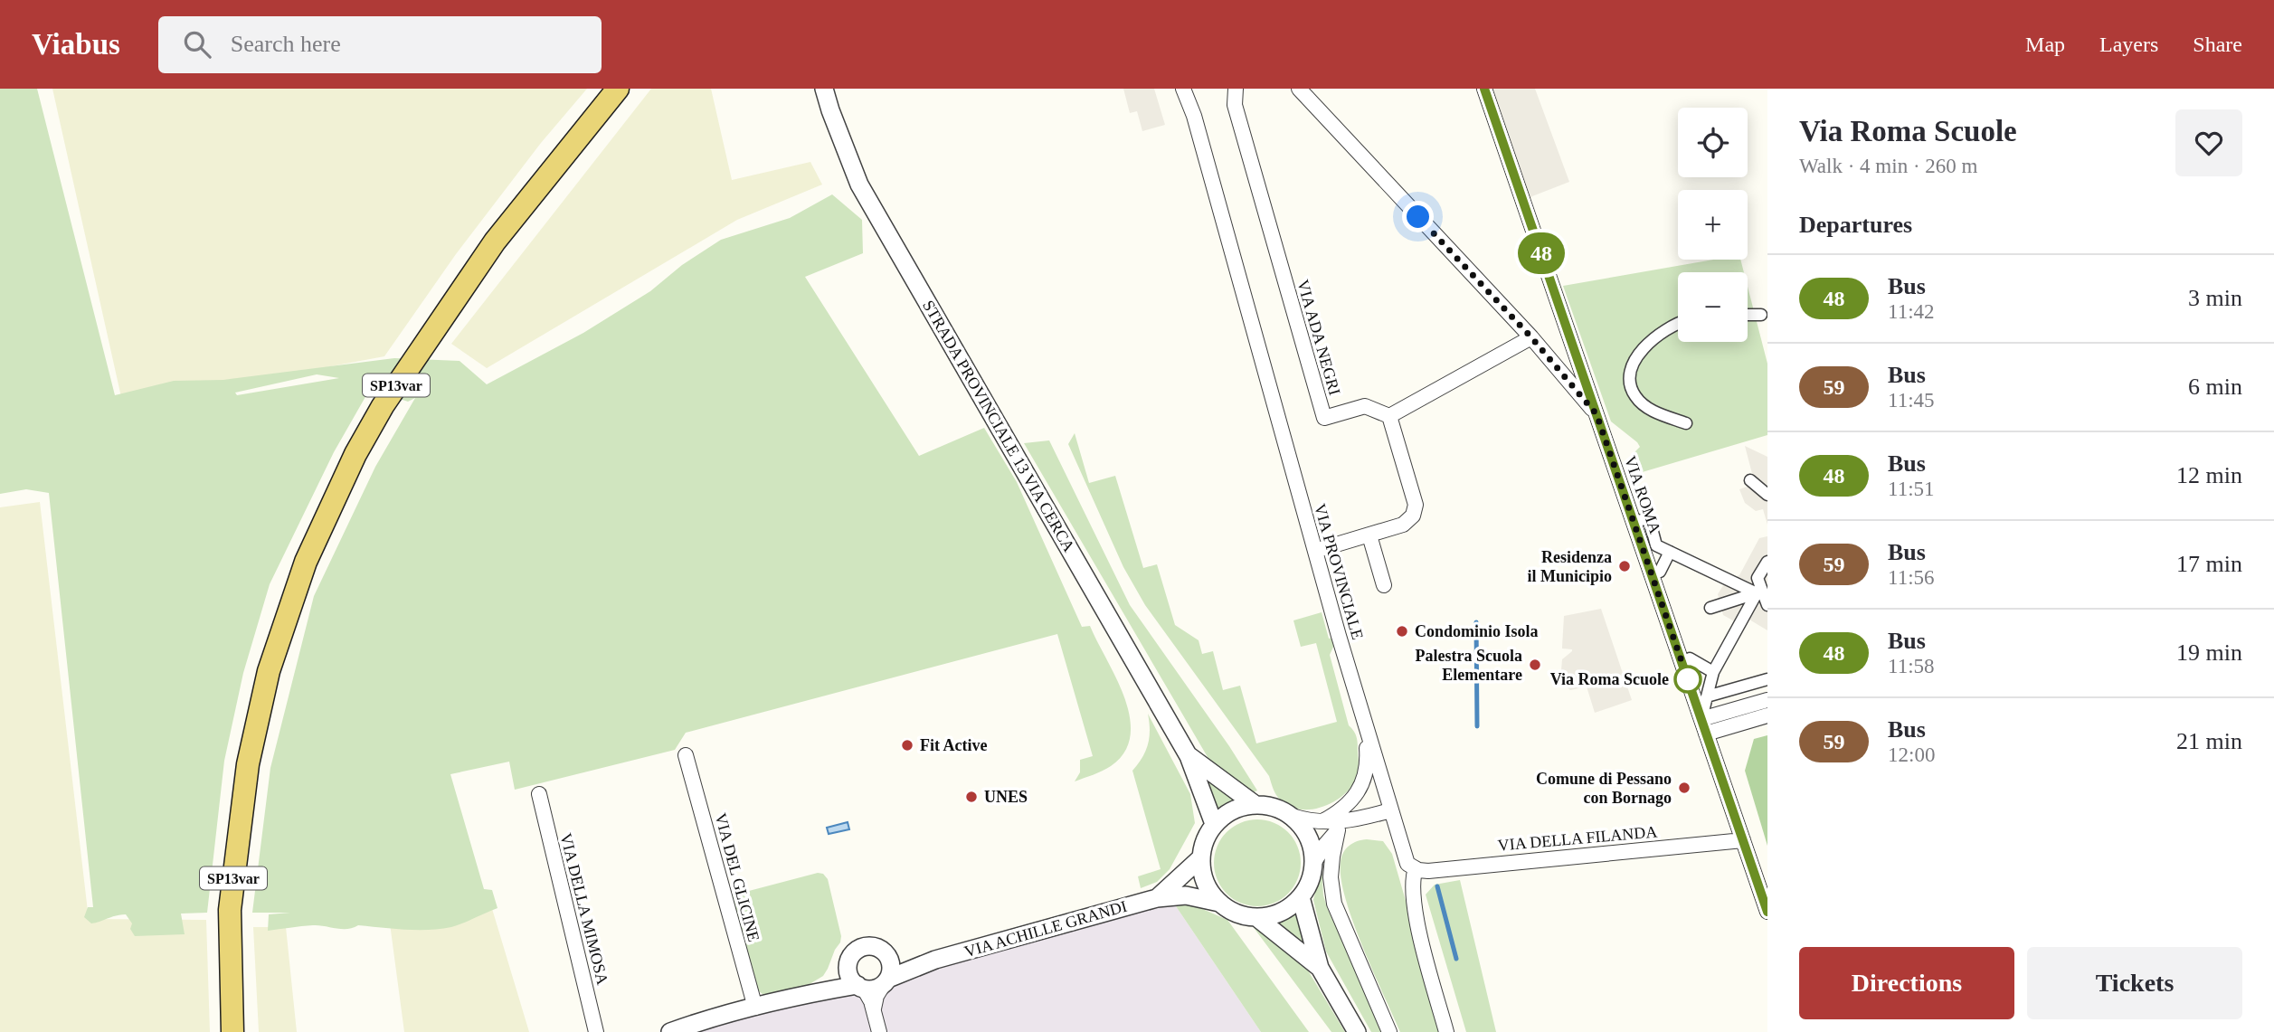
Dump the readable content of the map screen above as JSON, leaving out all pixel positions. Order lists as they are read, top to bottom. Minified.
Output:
{"streets":{"main road":["SP13var"],"street":["VIA ADA NEGRI","STRADA PROVINCIALE 13 VIA CERCA","VIA ROMA","VIA PROVINCIALE","VIA DELLA FILANDA","VIA DEL GLICINE","VIA DELLA MIMOSA","VIA ACHILLE GRANDI"]},"crossings":[["STRADA PROVINCIALE 13 VIA CERCA","VIA ACHILLE GRANDI"],["VIA ROMA","VIA DELLA FILANDA"],["VIA PROVINCIALE","VIA DELLA FILANDA"]],"places":["Residenza il Municipio","Condominio Isola","Palestra Scuola Elementare","Via Roma Scuole","Fit Active","Comune di Pessano con Bornago","UNES"],"lines":["bus line 48"],"page":{"header":"Viabus","search":"Search here","nav":["Map","Layers","Share"],"on_map":"48","heading":[["Via Roma Scuole","Walk · 4 min · 260 m"],"Departures"],"map_buttons":["+","−"],"list":[{"mark":"48","name":"Bus","note":"11:42","value":"3 min"},{"mark":"59","name":"Bus","note":"11:45","value":"6 min"},{"mark":"48","name":"Bus","note":"11:51","value":"12 min"},{"mark":"59","name":"Bus","note":"11:56","value":"17 min"},{"mark":"48","name":"Bus","note":"11:58","value":"19 min"},{"mark":"59","name":"Bus","note":"12:00","value":"21 min"}],"buttons":["Directions","Tickets"]}}
